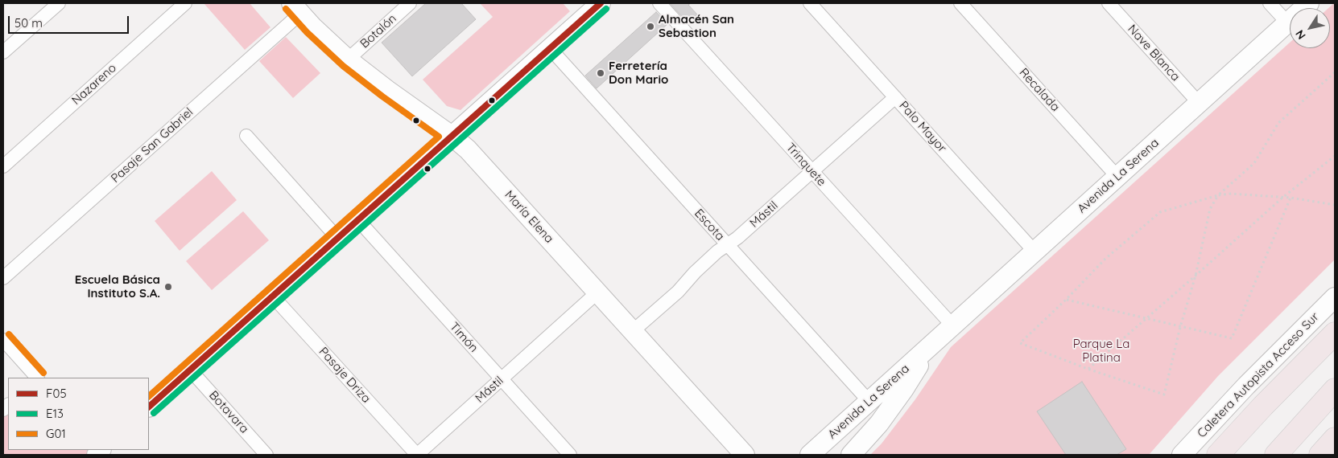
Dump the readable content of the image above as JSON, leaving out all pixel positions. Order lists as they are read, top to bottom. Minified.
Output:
{"streets":{"street":["Botalón","Nave Blanca","Nazareno","Recalada","Palo Mayor","Pasaje San Gabriel","Trinquete","Avenida La Serena","Mástil","María Elena","Escota","Timón","Pasaje Driza","Caletera Autopista Acceso Sur","Botavara"]},"crossings":[["Botalón","María Elena"],["Nave Blanca","Avenida La Serena"],["Recalada","Avenida La Serena"],["Palo Mayor","Avenida La Serena"],["Palo Mayor","Mástil"],["Pasaje San Gabriel","María Elena"],["Trinquete","Avenida La Serena"],["Trinquete","Mástil"],["Avenida La Serena","Escota"],["Mástil","María Elena"],["Mástil","Escota"],["Mástil","Timón"],["Mástil","Pasaje Driza"]],"parks":["Parque La Platina"],"places":["Almacén San Sebastion","Ferretería Don Mario","Escuela Básica Instituto S.A."],"lines":["transit line F05","transit line E13","transit line G01"],"legend":["F05","E13","G01"],"scale_bar":"50 m","north":"bottom left"}
